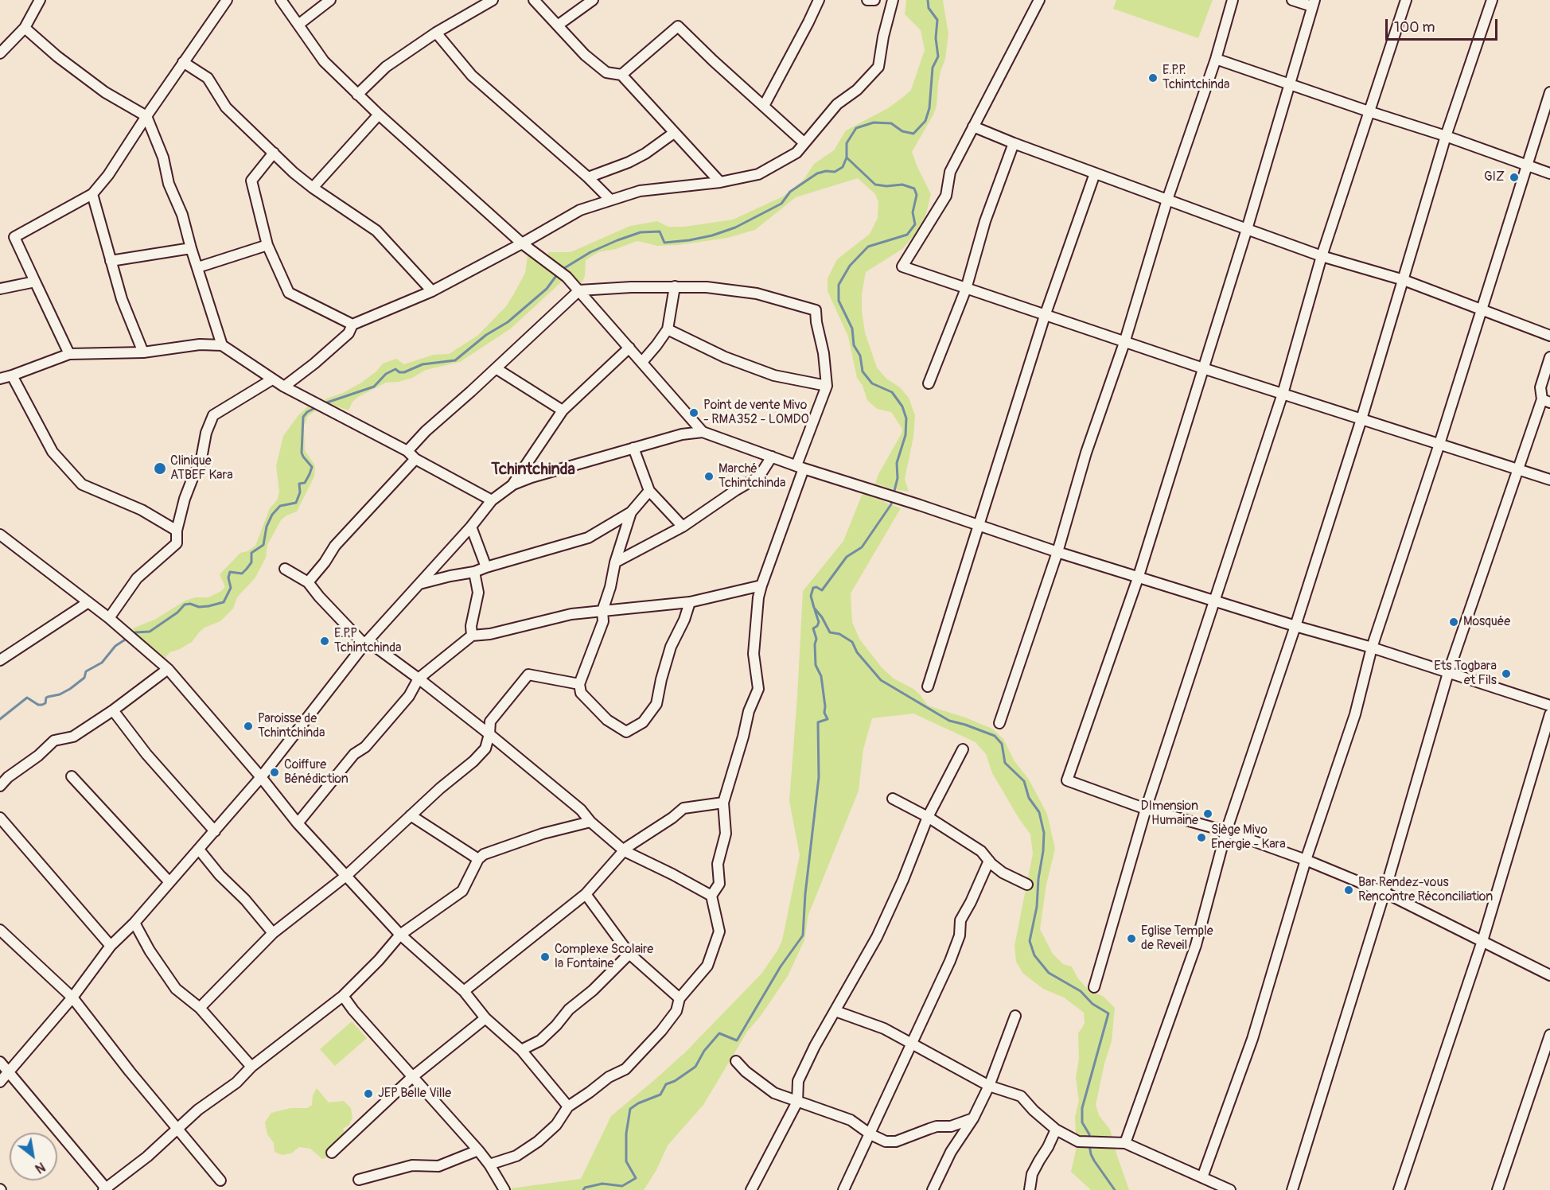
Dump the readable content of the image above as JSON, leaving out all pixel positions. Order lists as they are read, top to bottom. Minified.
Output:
{"districts":["Tchintchinda"],"places":["E.P.P. Tchintchinda","GIZ","Point de vente Mivo - RMA352 - LOMDO","Clinique ATBEF Kara","Marché Tchintchinda","Mosquée","E.P.P Tchintchinda","Ets Togbara et Fils","Paroisse de Tchintchinda","Coiffure Bénédiction","DImension Humaine","Siège Mivo Energie - Kara","Bar Rendez-vous Rencontre Réconciliation","Eglise Temple de Reveil","Complexe Scolaire la Fontaine","JEP Belle Ville"],"scale_bar":"100 m","north":"bottom right"}
